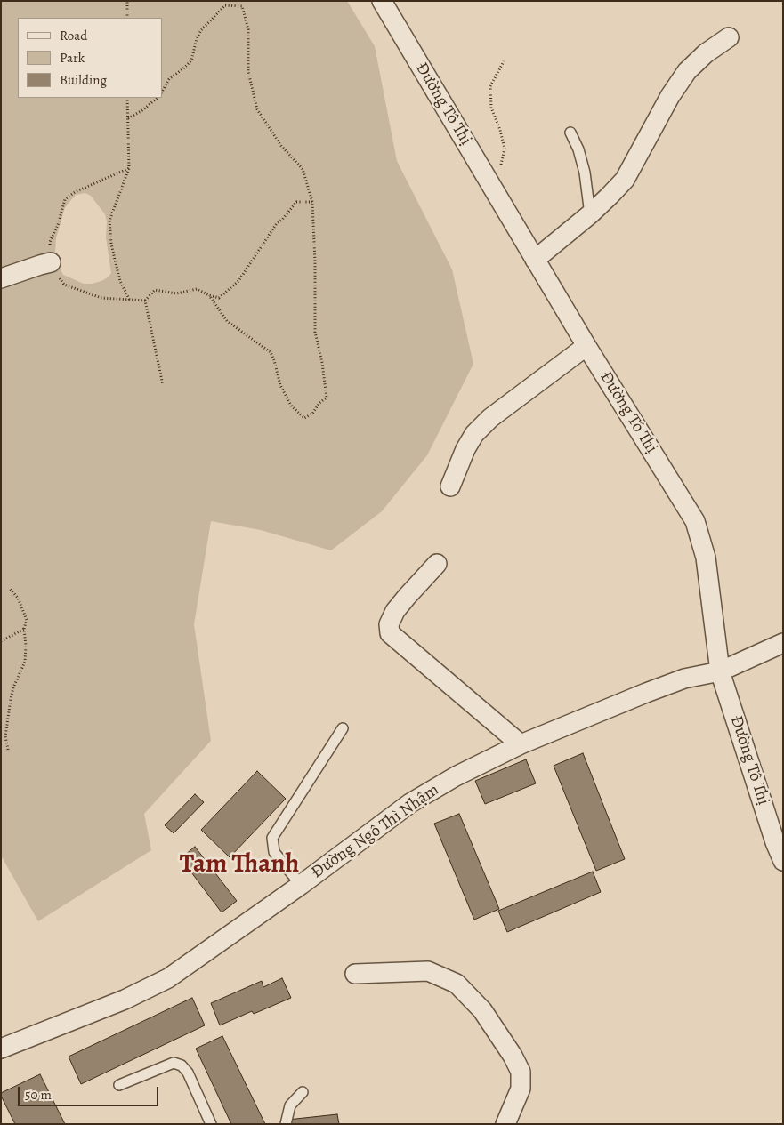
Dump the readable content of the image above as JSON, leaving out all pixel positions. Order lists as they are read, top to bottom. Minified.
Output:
{"streets":{"street":["Đường Tô Thị","Đường Ngô Thì Nhậm"]},"crossings":[["Đường Tô Thị","Đường Ngô Thì Nhậm"]],"districts":["Tam Thanh"],"legend":["Road","Park","Building"],"scale_bar":"50 m"}
